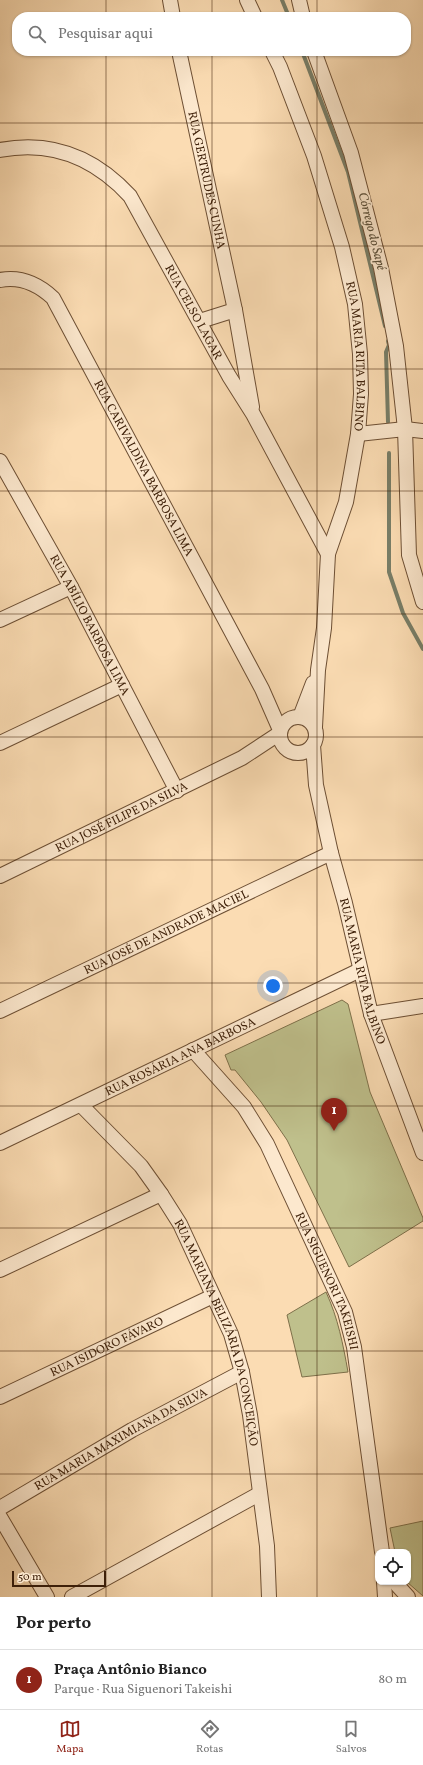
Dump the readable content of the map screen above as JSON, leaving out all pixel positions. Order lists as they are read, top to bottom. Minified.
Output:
{"streets":{"street":["RUA GERTRUDES CUNHA","RUA CELSO LAGAR","RUA MARIA RITA BALBINO","RUA CARIVALDINA BARBOSA LIMA","RUA ABÍLIO BARBOSA LIMA","RUA JOSÉ FILIPE DA SILVA","RUA JOSÉ DE ANDRADE MACIEL","RUA ROSÁRIA ANA BARBOSA","RUA SIGUENORI TAKEISHI","RUA MARIANA BELIZÁRIA DA CONCEIÇÃO","RUA ISIDORO FÁVARO","RUA MARIA MAXIMIANA DA SILVA"]},"crossings":[["RUA GERTRUDES CUNHA","RUA CELSO LAGAR"],["RUA CELSO LAGAR","RUA MARIA RITA BALBINO"],["RUA MARIA RITA BALBINO","RUA CARIVALDINA BARBOSA LIMA"],["RUA MARIA RITA BALBINO","RUA JOSÉ FILIPE DA SILVA"],["RUA MARIA RITA BALBINO","RUA JOSÉ DE ANDRADE MACIEL"],["RUA MARIA RITA BALBINO","RUA ROSÁRIA ANA BARBOSA"],["RUA CARIVALDINA BARBOSA LIMA","RUA JOSÉ FILIPE DA SILVA"],["RUA ABÍLIO BARBOSA LIMA","RUA JOSÉ FILIPE DA SILVA"],["RUA ROSÁRIA ANA BARBOSA","RUA SIGUENORI TAKEISHI"],["RUA ROSÁRIA ANA BARBOSA","RUA MARIANA BELIZÁRIA DA CONCEIÇÃO"],["RUA MARIANA BELIZÁRIA DA CONCEIÇÃO","RUA ISIDORO FÁVARO"],["RUA MARIANA BELIZÁRIA DA CONCEIÇÃO","RUA MARIA MAXIMIANA DA SILVA"]],"water":["Córrego do Sapé"],"scale_bar":"50 m","page":{"search":"Pesquisar aqui","pins":"1","scale":"50 m","heading":"Por perto","list":[{"mark":"1","name":"Praça Antônio Bianco","note":"Parque · Rua Siguenori Takeishi","value":"80 m"}],"nav":["Mapa","Rotas","Salvos"]}}
